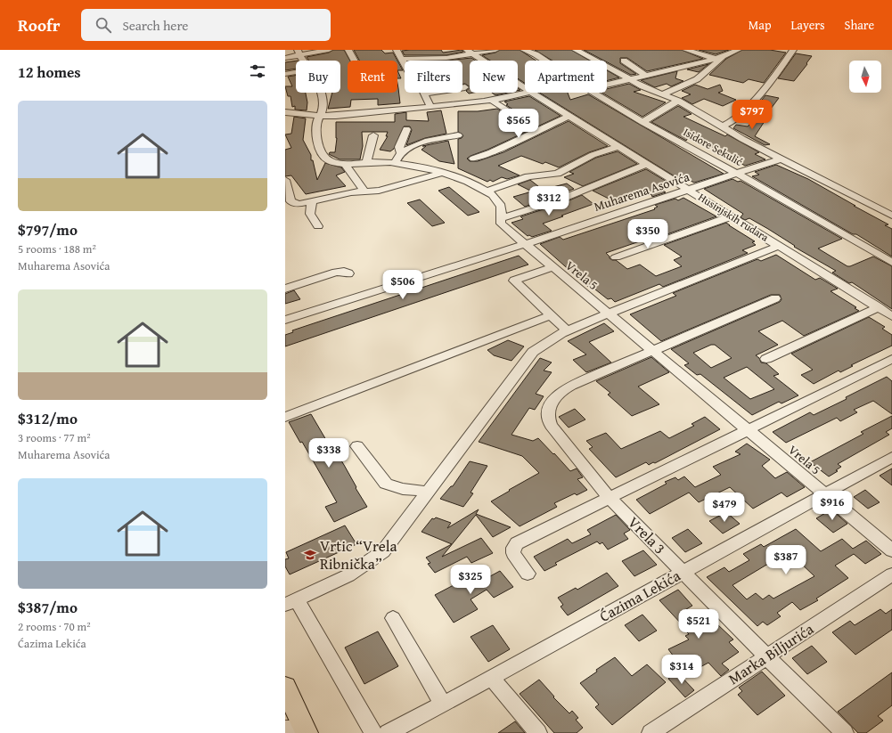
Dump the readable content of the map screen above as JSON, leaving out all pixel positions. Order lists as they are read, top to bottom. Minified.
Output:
{"streets":{"street":["Isidore Sekulić","Muharema Asovića","Husinjskih rudara","Vrela 5","Vrela 3","Ćazima Lekića","Marka Biljurića"]},"crossings":[["Isidore Sekulić","Muharema Asovića"],["Muharema Asovića","Husinjskih rudara"],["Muharema Asovića","Vrela 5"],["Vrela 5","Vrela 3"],["Vrela 5","Ćazima Lekića"],["Vrela 3","Ćazima Lekića"],["Vrela 3","Marka Biljurića"]],"places":{"school or university":["Vrtic “Vrela Ribnička”"]},"north":"bottom","page":{"header":"Roofr","search":"Search here","nav":["Map","Layers","Share"],"heading":"12 homes","chip":["Buy","Rent","Filters","New","Apartment"],"list":[{"name":"$797/mo","note":"5 rooms · 188 m² · Muharema Asovića"},{"name":"$312/mo","note":"3 rooms · 77 m² · Muharema Asovića"},{"name":"$387/mo","note":"2 rooms · 70 m² · Ćazima Lekića"}],"price":["$797","$565","$312","$350","$506","$338","$916","$479","$387","$325","$521","$314"]}}
